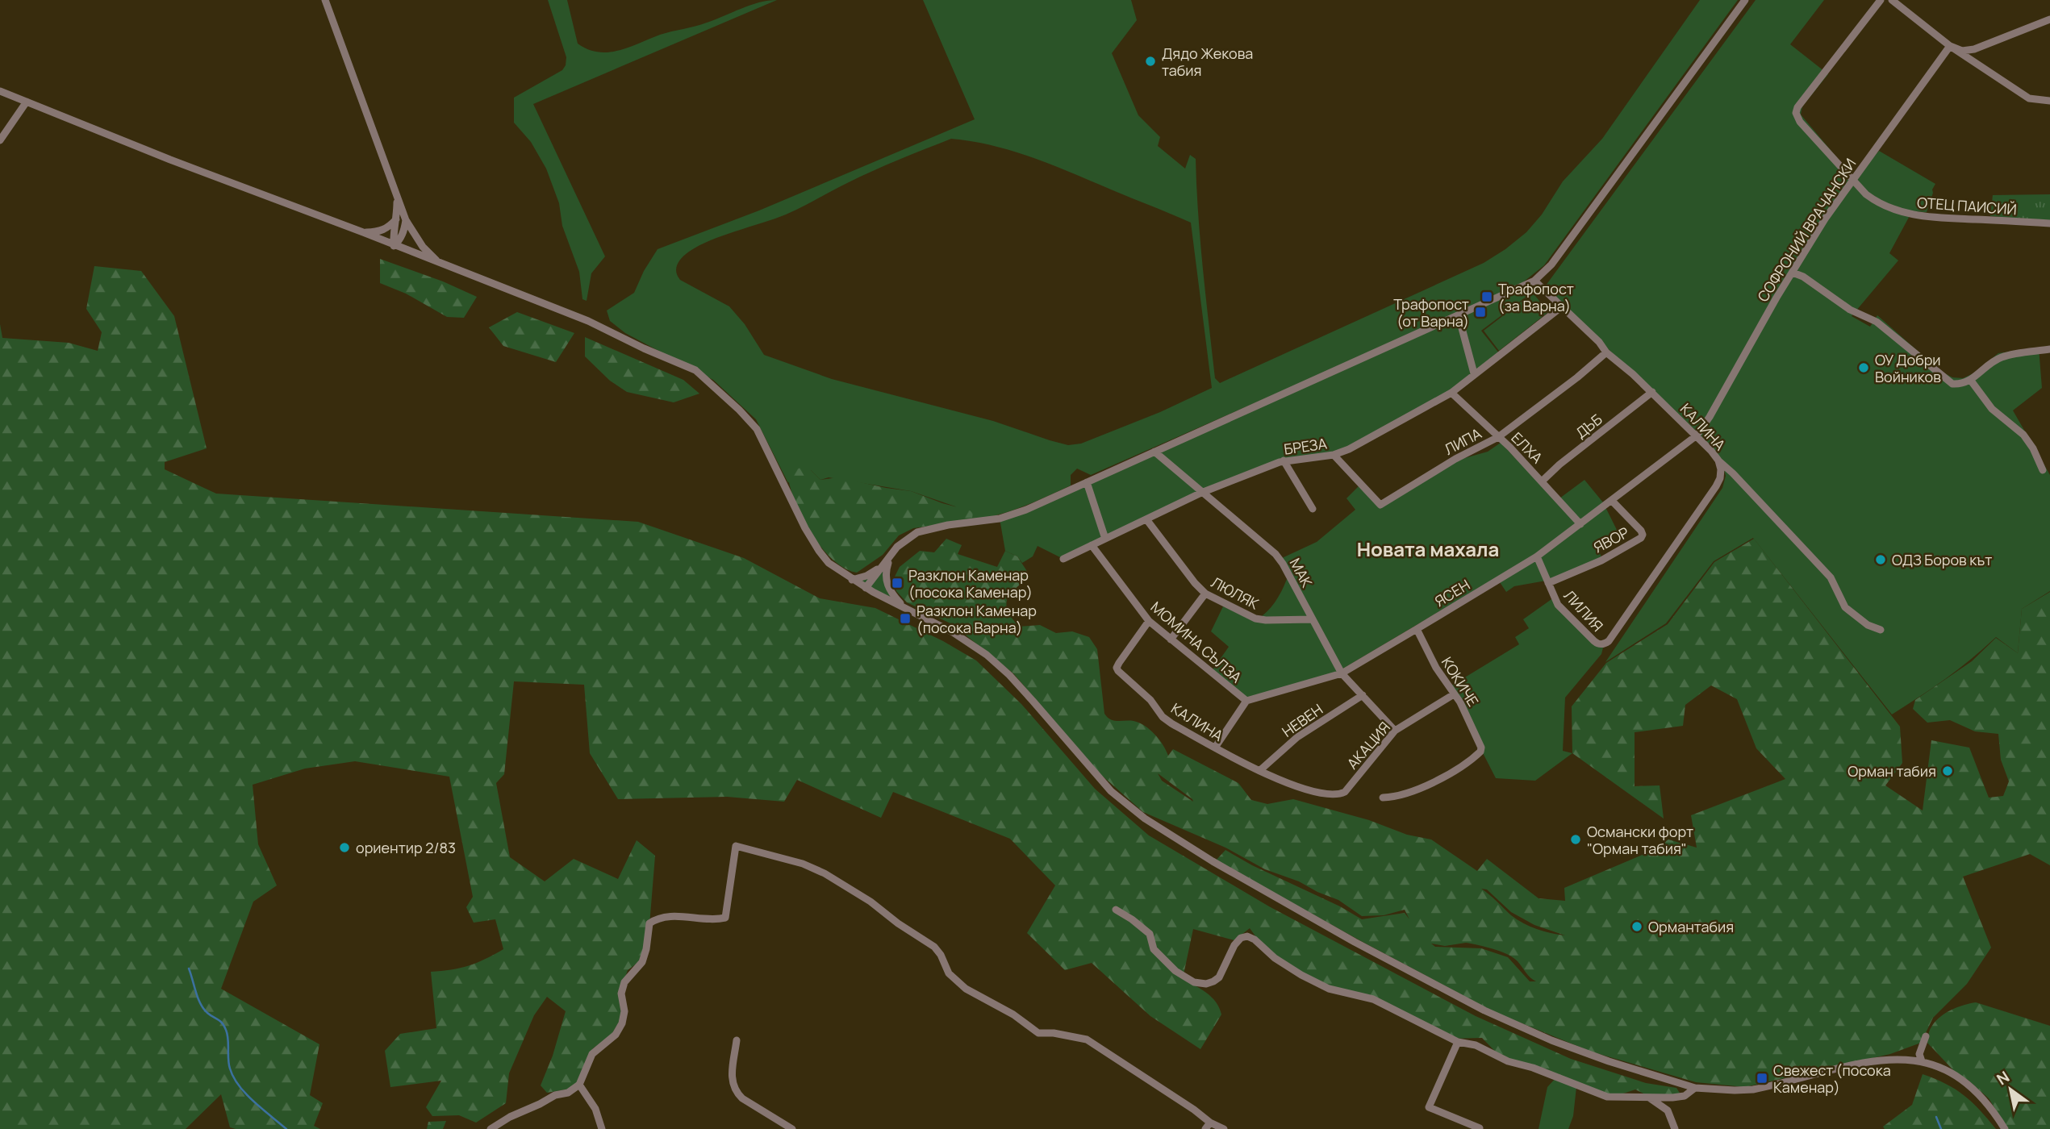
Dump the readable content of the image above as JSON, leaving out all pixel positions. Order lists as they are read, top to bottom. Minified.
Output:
{"streets":{"street":["ОТЕЦ ПАИСИЙ","СОФРОНИЙ ВРАЧАНСКИ","ДЪБ","КАЛИНА","ЛИПА","БРЕЗА","ЕЛХА","ЯВОР","МАК","ЛЮЛЯК","ЯСЕН","ЛИЛИЯ","МОМИНА СЪЛЗА","КОКИЧЕ","НЕВЕН","АКАЦИЯ"]},"crossings":[["ОТЕЦ ПАИСИЙ","СОФРОНИЙ ВРАЧАНСКИ"],["СОФРОНИЙ ВРАЧАНСКИ","КАЛИНА"],["СОФРОНИЙ ВРАЧАНСКИ","ЯСЕН"],["ДЪБ","КАЛИНА"],["ДЪБ","ЕЛХА"],["КАЛИНА","ЛИПА"],["КАЛИНА","БРЕЗА"],["КАЛИНА","ЯСЕН"],["КАЛИНА","ЛИЛИЯ"],["КАЛИНА","МОМИНА СЪЛЗА"],["КАЛИНА","НЕВЕН"],["КАЛИНА","АКАЦИЯ"],["ЛИПА","БРЕЗА"],["ЛИПА","ЕЛХА"],["БРЕЗА","ЕЛХА"],["БРЕЗА","МАК"],["БРЕЗА","ЛЮЛЯК"],["БРЕЗА","МОМИНА СЪЛЗА"],["ЕЛХА","ЯСЕН"],["ЯВОР","ЯСЕН"],["ЯВОР","ЛИЛИЯ"],["МАК","ЛЮЛЯК"],["МАК","ЯСЕН"],["МАК","НЕВЕН"],["МАК","АКАЦИЯ"],["ЯСЕН","ЛИЛИЯ"],["ЯСЕН","МОМИНА СЪЛЗА"],["ЯСЕН","КОКИЧЕ"],["КОКИЧЕ","АКАЦИЯ"]],"districts":["Новата махала"],"places":{"other":["Дядо Жекова табия","ОУ Добри Войников","ОДЗ Боров кът","Орман табия","Османски форт \"Орман табия\"","ориентир 2/83","Ормантабия"],"transit":["Трафопост (за Варна)","Трафопост (от Варна)","Разклон Каменар (посока Каменар)","Разклон Каменар (посока Варна)","Свежест (посока Каменар)"]},"north":"top left"}
